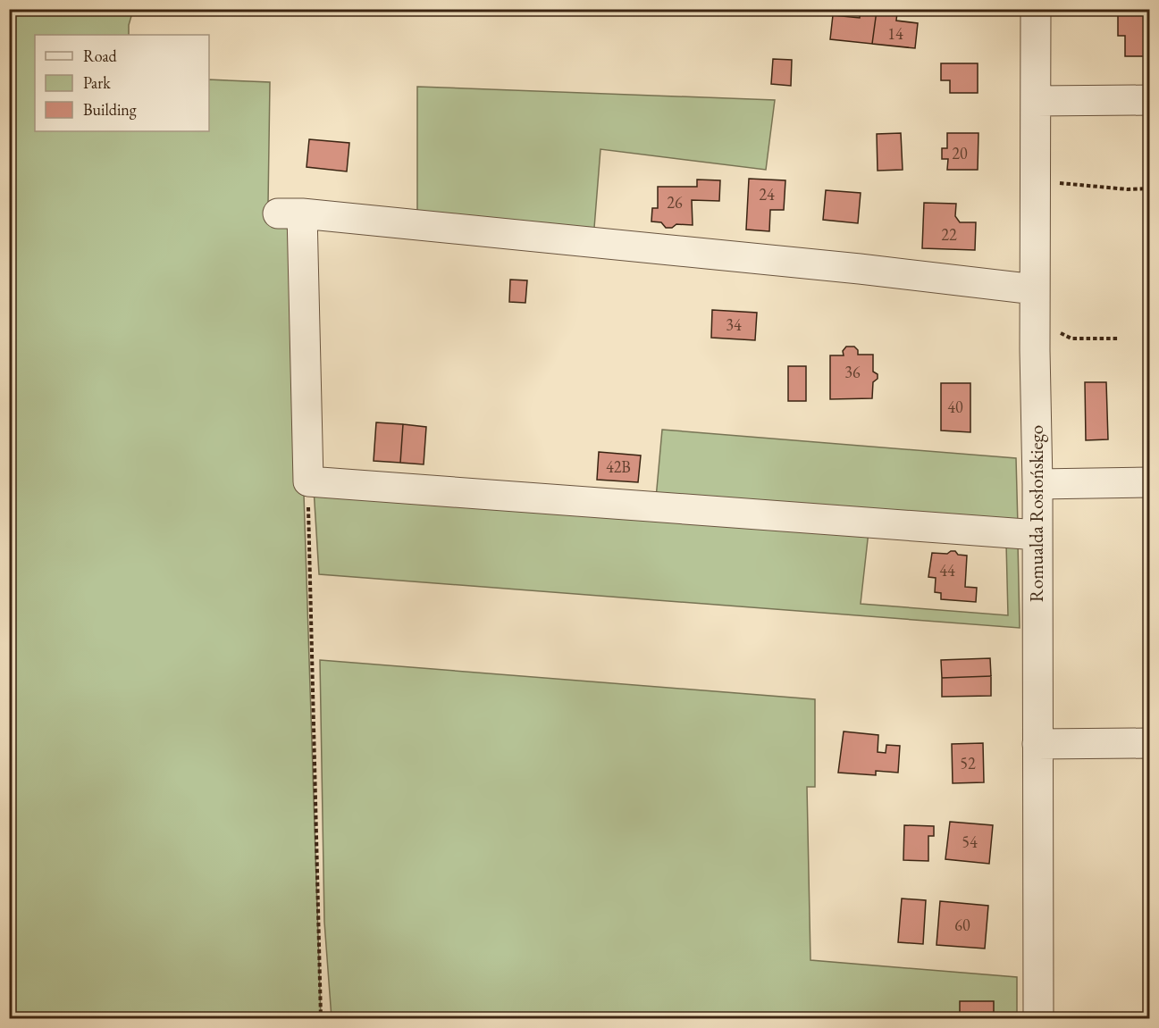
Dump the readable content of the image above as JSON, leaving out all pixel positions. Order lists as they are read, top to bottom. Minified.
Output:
{"streets":{"street":["Romualda Rosłońskiego"]},"house_numbers":["14","20","24","26","22","34","36","40","42B","44","52","54","60"],"legend":["Road","Park","Building"]}
